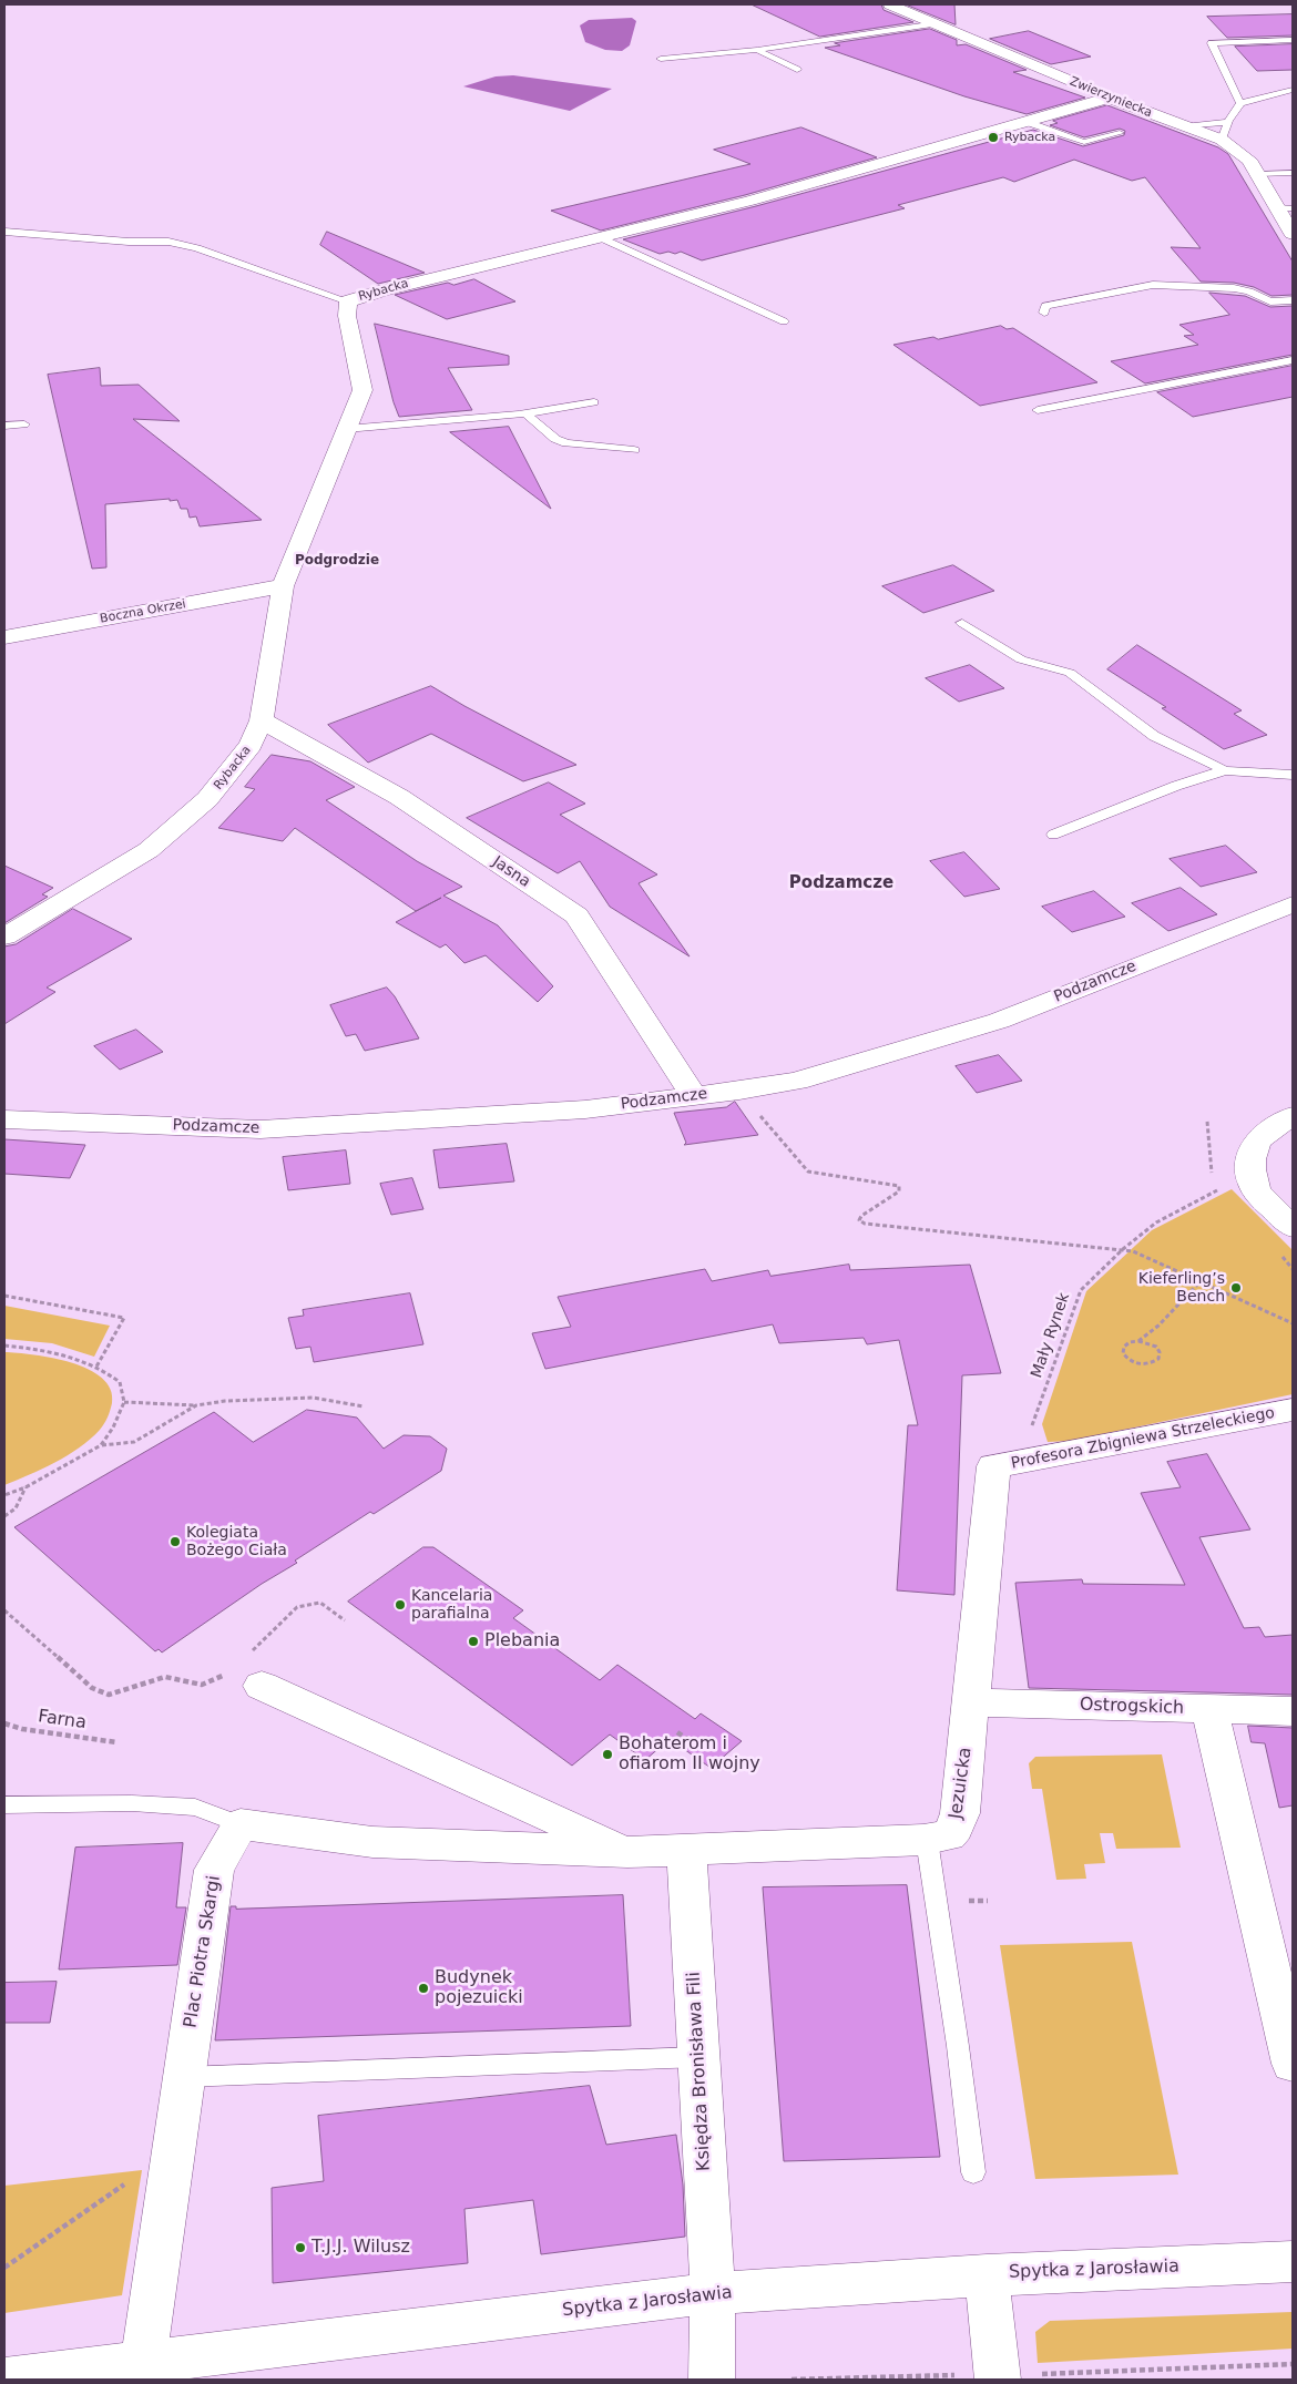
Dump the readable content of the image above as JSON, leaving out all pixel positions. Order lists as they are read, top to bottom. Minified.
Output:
{"streets":{"street":["Zwierzyniecka","Rybacka","Boczna Okrzei","Jasna","Podzamcze","Profesora Zbigniewa Strzeleckiego","Ostrogskich","Jezuicka","Plac Piotra Skargi","Księdza Bronisława Fili","Spytka z Jarosławia"],"path":["Mały Rynek","Farna"]},"crossings":[["Zwierzyniecka","Rybacka"],["Rybacka","Boczna Okrzei"],["Rybacka","Jasna"],["Jasna","Podzamcze"],["Mały Rynek","Profesora Zbigniewa Strzeleckiego"],["Profesora Zbigniewa Strzeleckiego","Jezuicka"],["Ostrogskich","Jezuicka"],["Jezuicka","Księdza Bronisława Fili"],["Plac Piotra Skargi","Spytka z Jarosławia"],["Księdza Bronisława Fili","Spytka z Jarosławia"]],"districts":["Podgrodzie","Podzamcze"],"places":["Rybacka","Kieferling’s Bench","Kolegiata Bożego Ciała","Kancelaria parafialna","Plebania","Bohaterom i ofiarom II wojny","Budynek pojezuicki","T.J.J. Wilusz"]}
